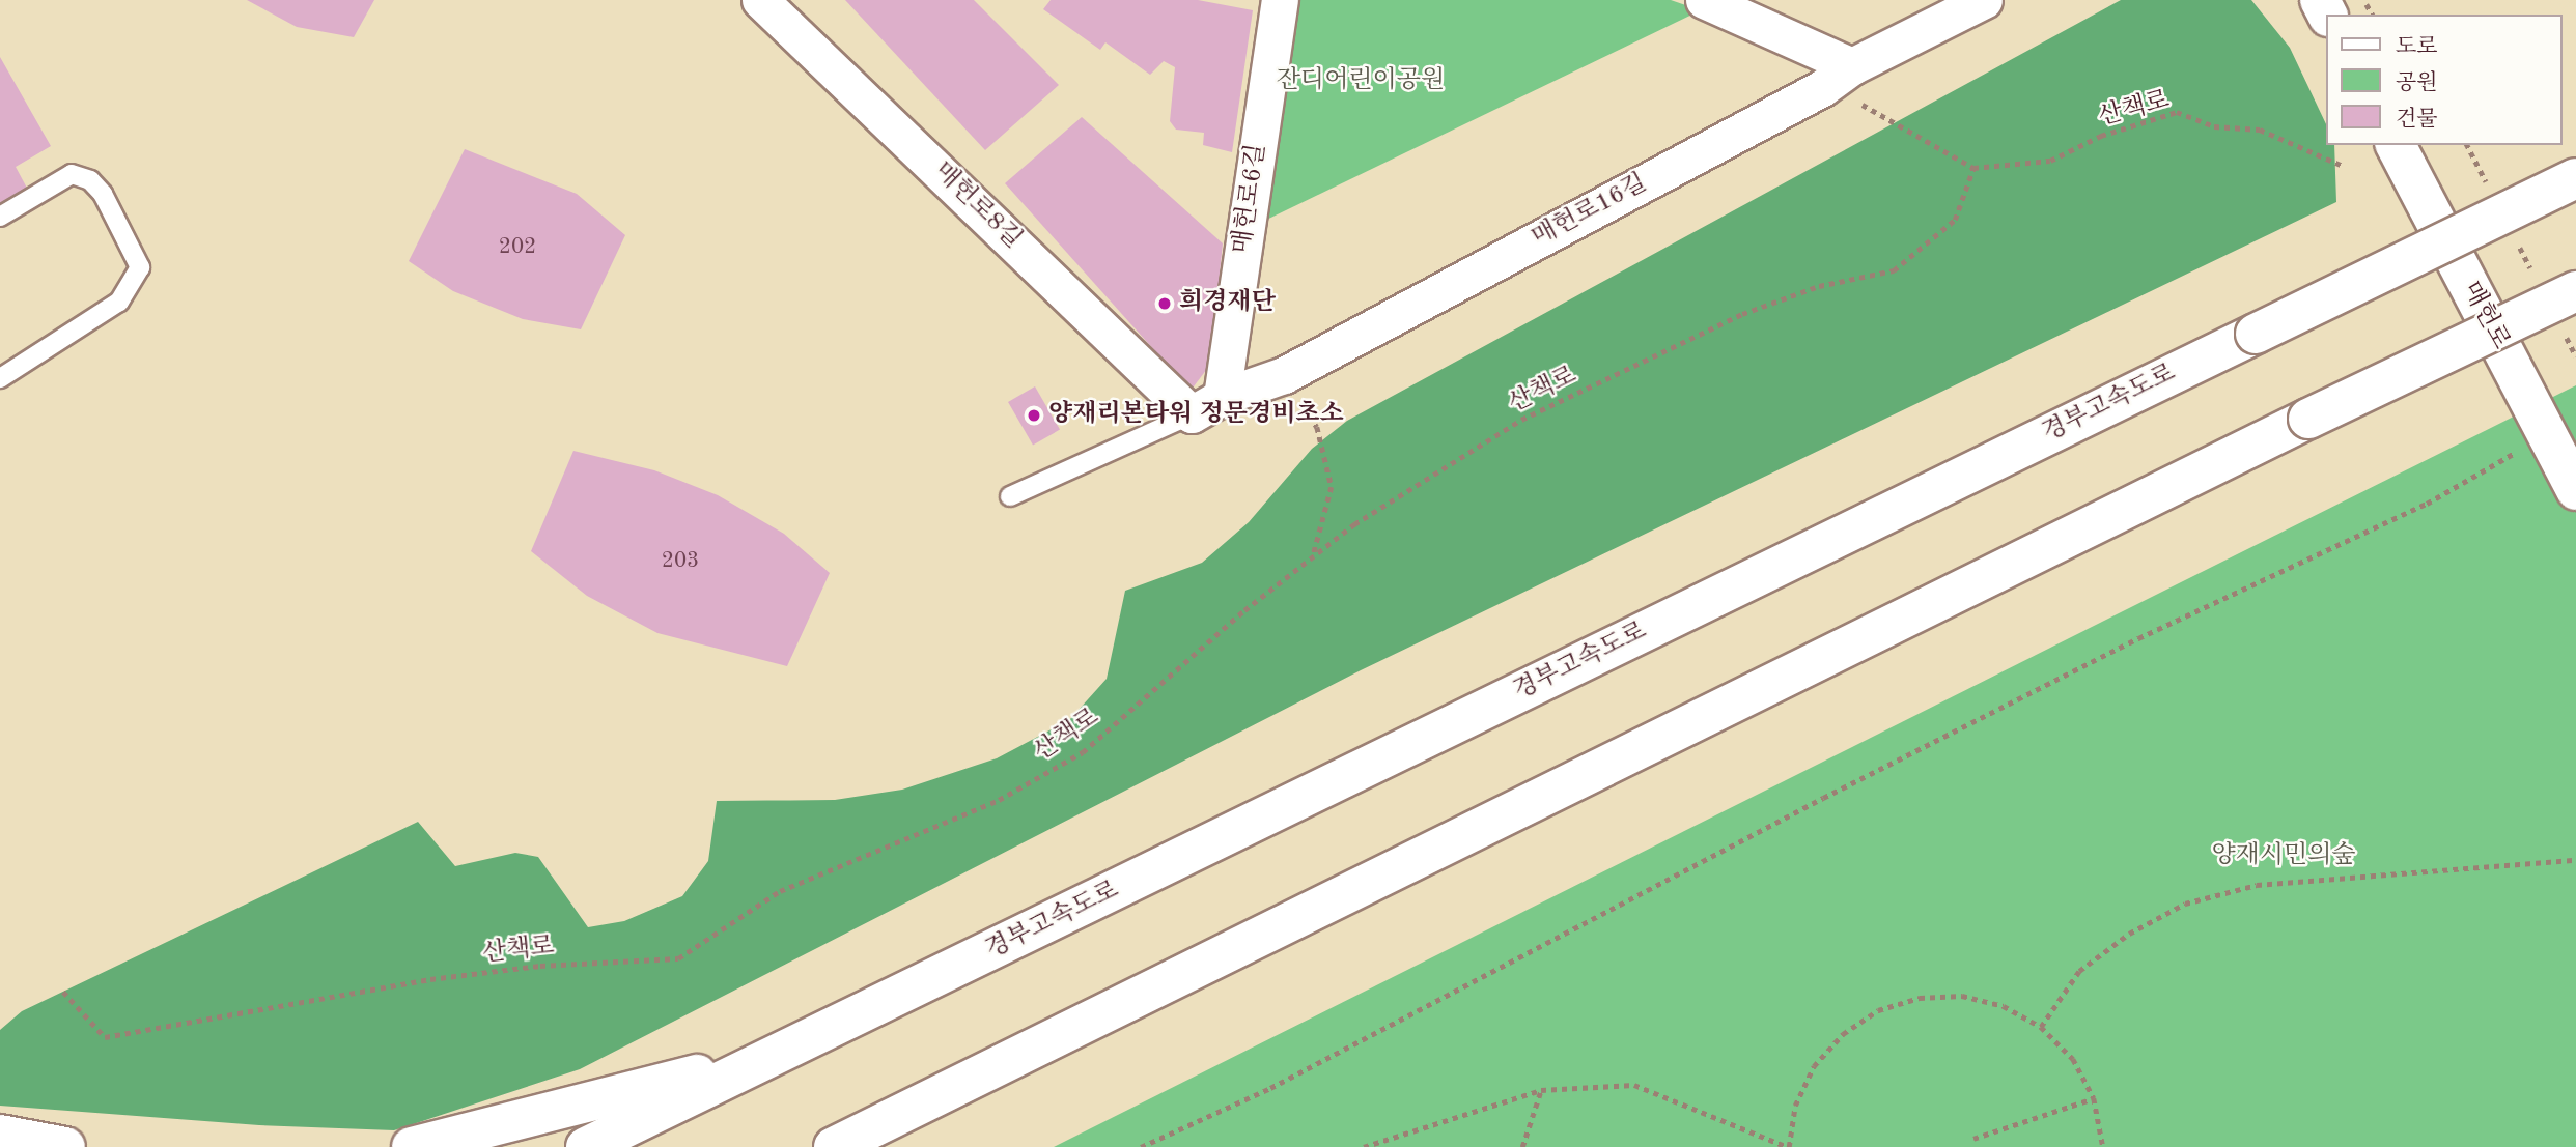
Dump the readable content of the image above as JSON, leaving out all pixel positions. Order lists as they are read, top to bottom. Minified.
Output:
{"streets":{"main road":["매헌로","경부고속도로"],"street":["매헌로6길","매헌로8길","매헌로16길"],"path":["산책로"]},"crossings":[["매헌로6길","매헌로8길"],["매헌로6길","매헌로16길"],["매헌로8길","매헌로16길"]],"parks":["잔디어린이공원","양재시민의숲"],"places":["희경재단","양재리본타워 정문경비초소"],"house_numbers":["202","203"],"legend":["도로","공원","건물"]}
